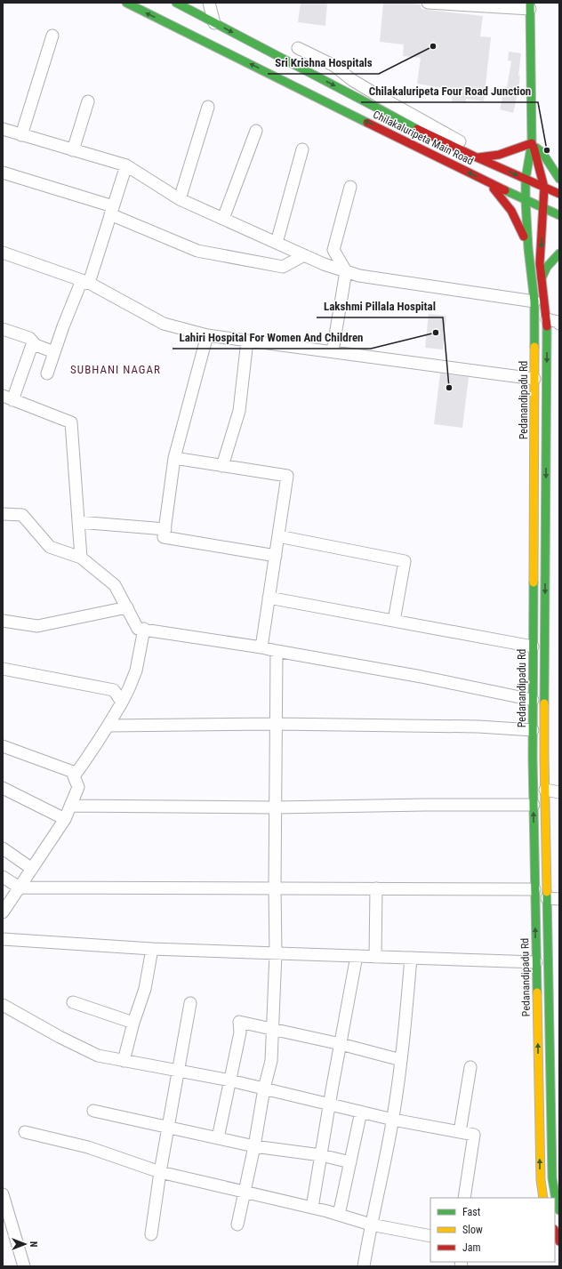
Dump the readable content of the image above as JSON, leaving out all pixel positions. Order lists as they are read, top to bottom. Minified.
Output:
{"streets":{"main road":["Chilakaluripeta Main Road","Pedanandipadu Rd"]},"crossings":[["Chilakaluripeta Main Road","Pedanandipadu Rd"]],"districts":["SUBHANI NAGAR"],"places":["Sri Krishna Hospitals","Chilakaluripeta Four Road Junction","Lahiri Hospital For Women And Children","Lakshmi Pillala Hospital"],"legend":["Fast","Slow","Jam"],"north":"right"}
